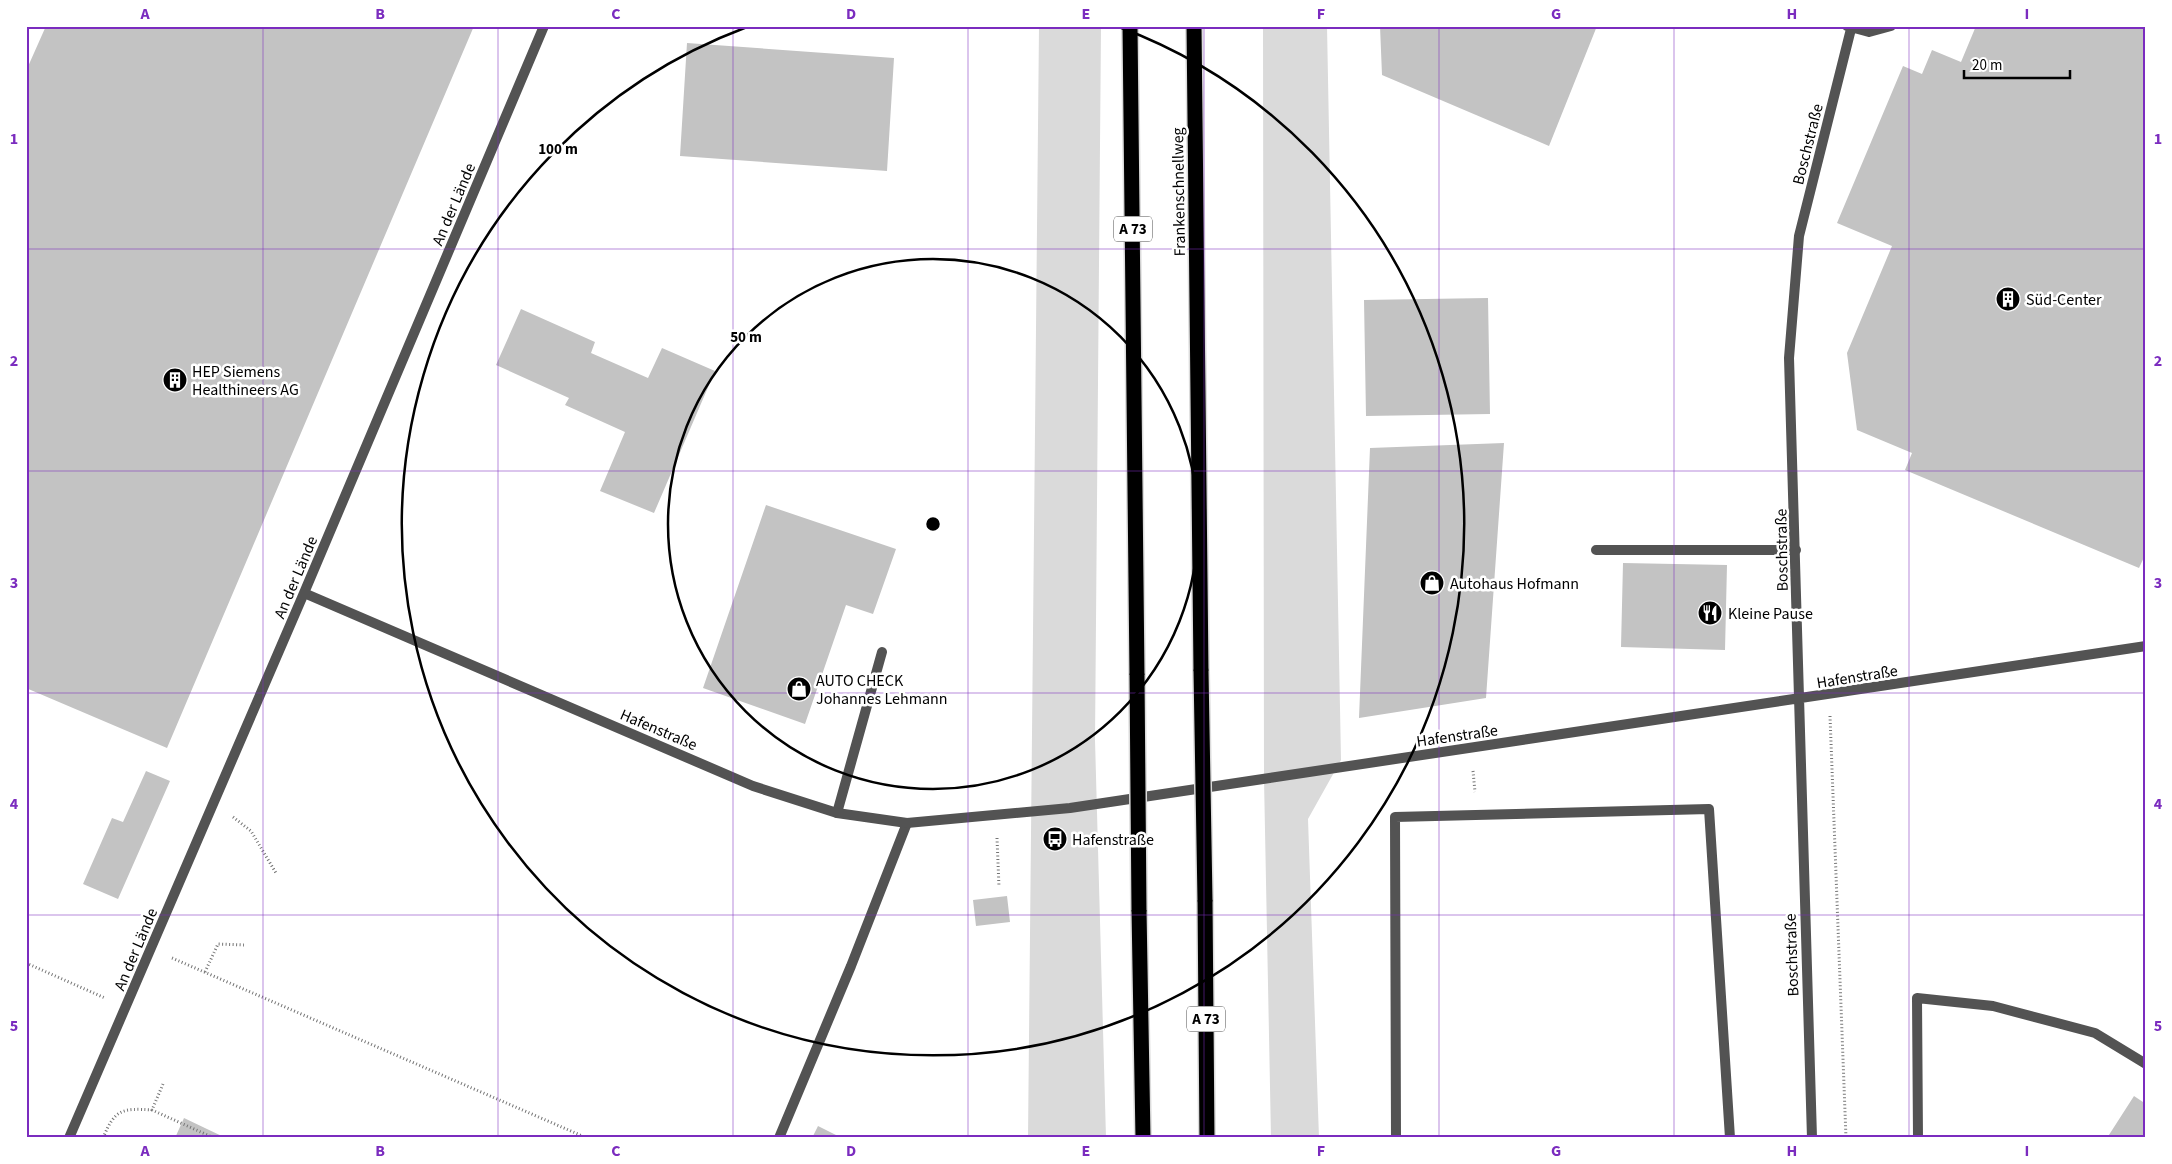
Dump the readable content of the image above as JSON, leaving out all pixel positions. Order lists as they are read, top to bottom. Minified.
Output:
{"streets":{"highway":["Frankenschnellweg","A 73"],"street":["Boschstraße","An der Lände","Hafenstraße"]},"crossings":[["Boschstraße","Hafenstraße"],["An der Lände","Hafenstraße"]],"places":{"building":["Süd-Center","HEP Siemens Healthineers AG"],"shop":["Autohaus Hofmann","AUTO CHECK Johannes Lehmann"],"restaurant":["Kleine Pause"],"bus stop":["Hafenstraße"]},"scale_bar":"20 m","grid":{"columns":["A","B","C","D","E","F","G","H","I"],"rows":["1","2","3","4","5"]},"rings":["100 m","50 m"]}
